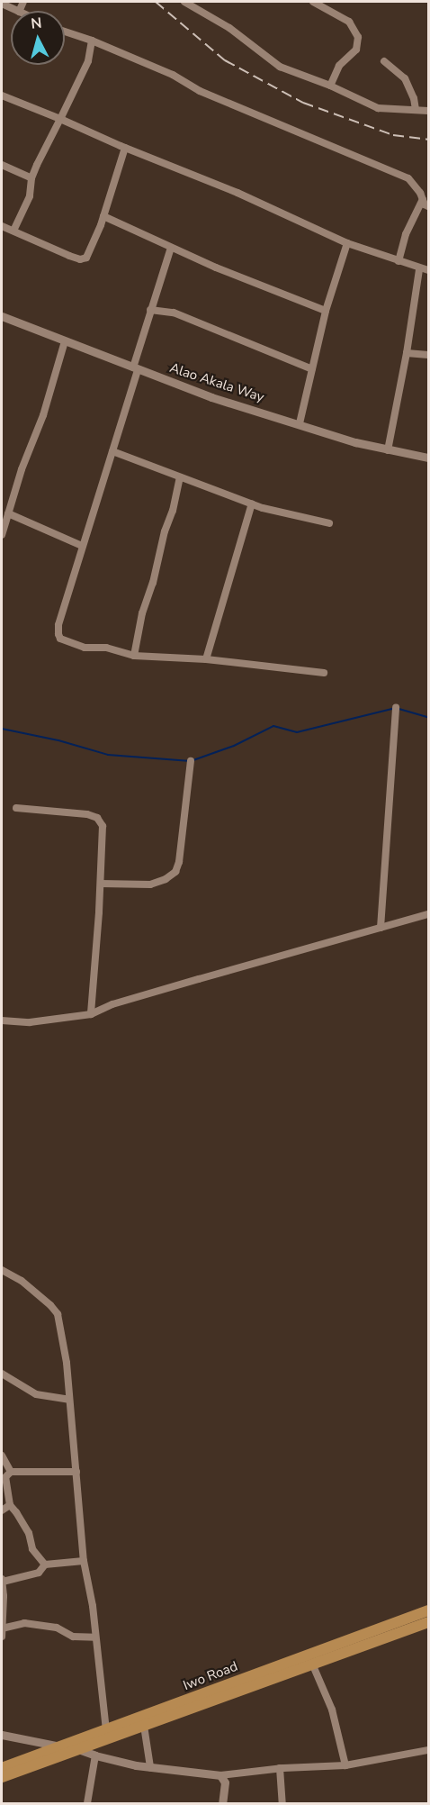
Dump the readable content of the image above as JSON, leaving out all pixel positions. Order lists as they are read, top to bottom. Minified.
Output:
{"streets":{"main road":["Iwo Road"],"street":["Alao Akala Way"]},"north":"top"}
